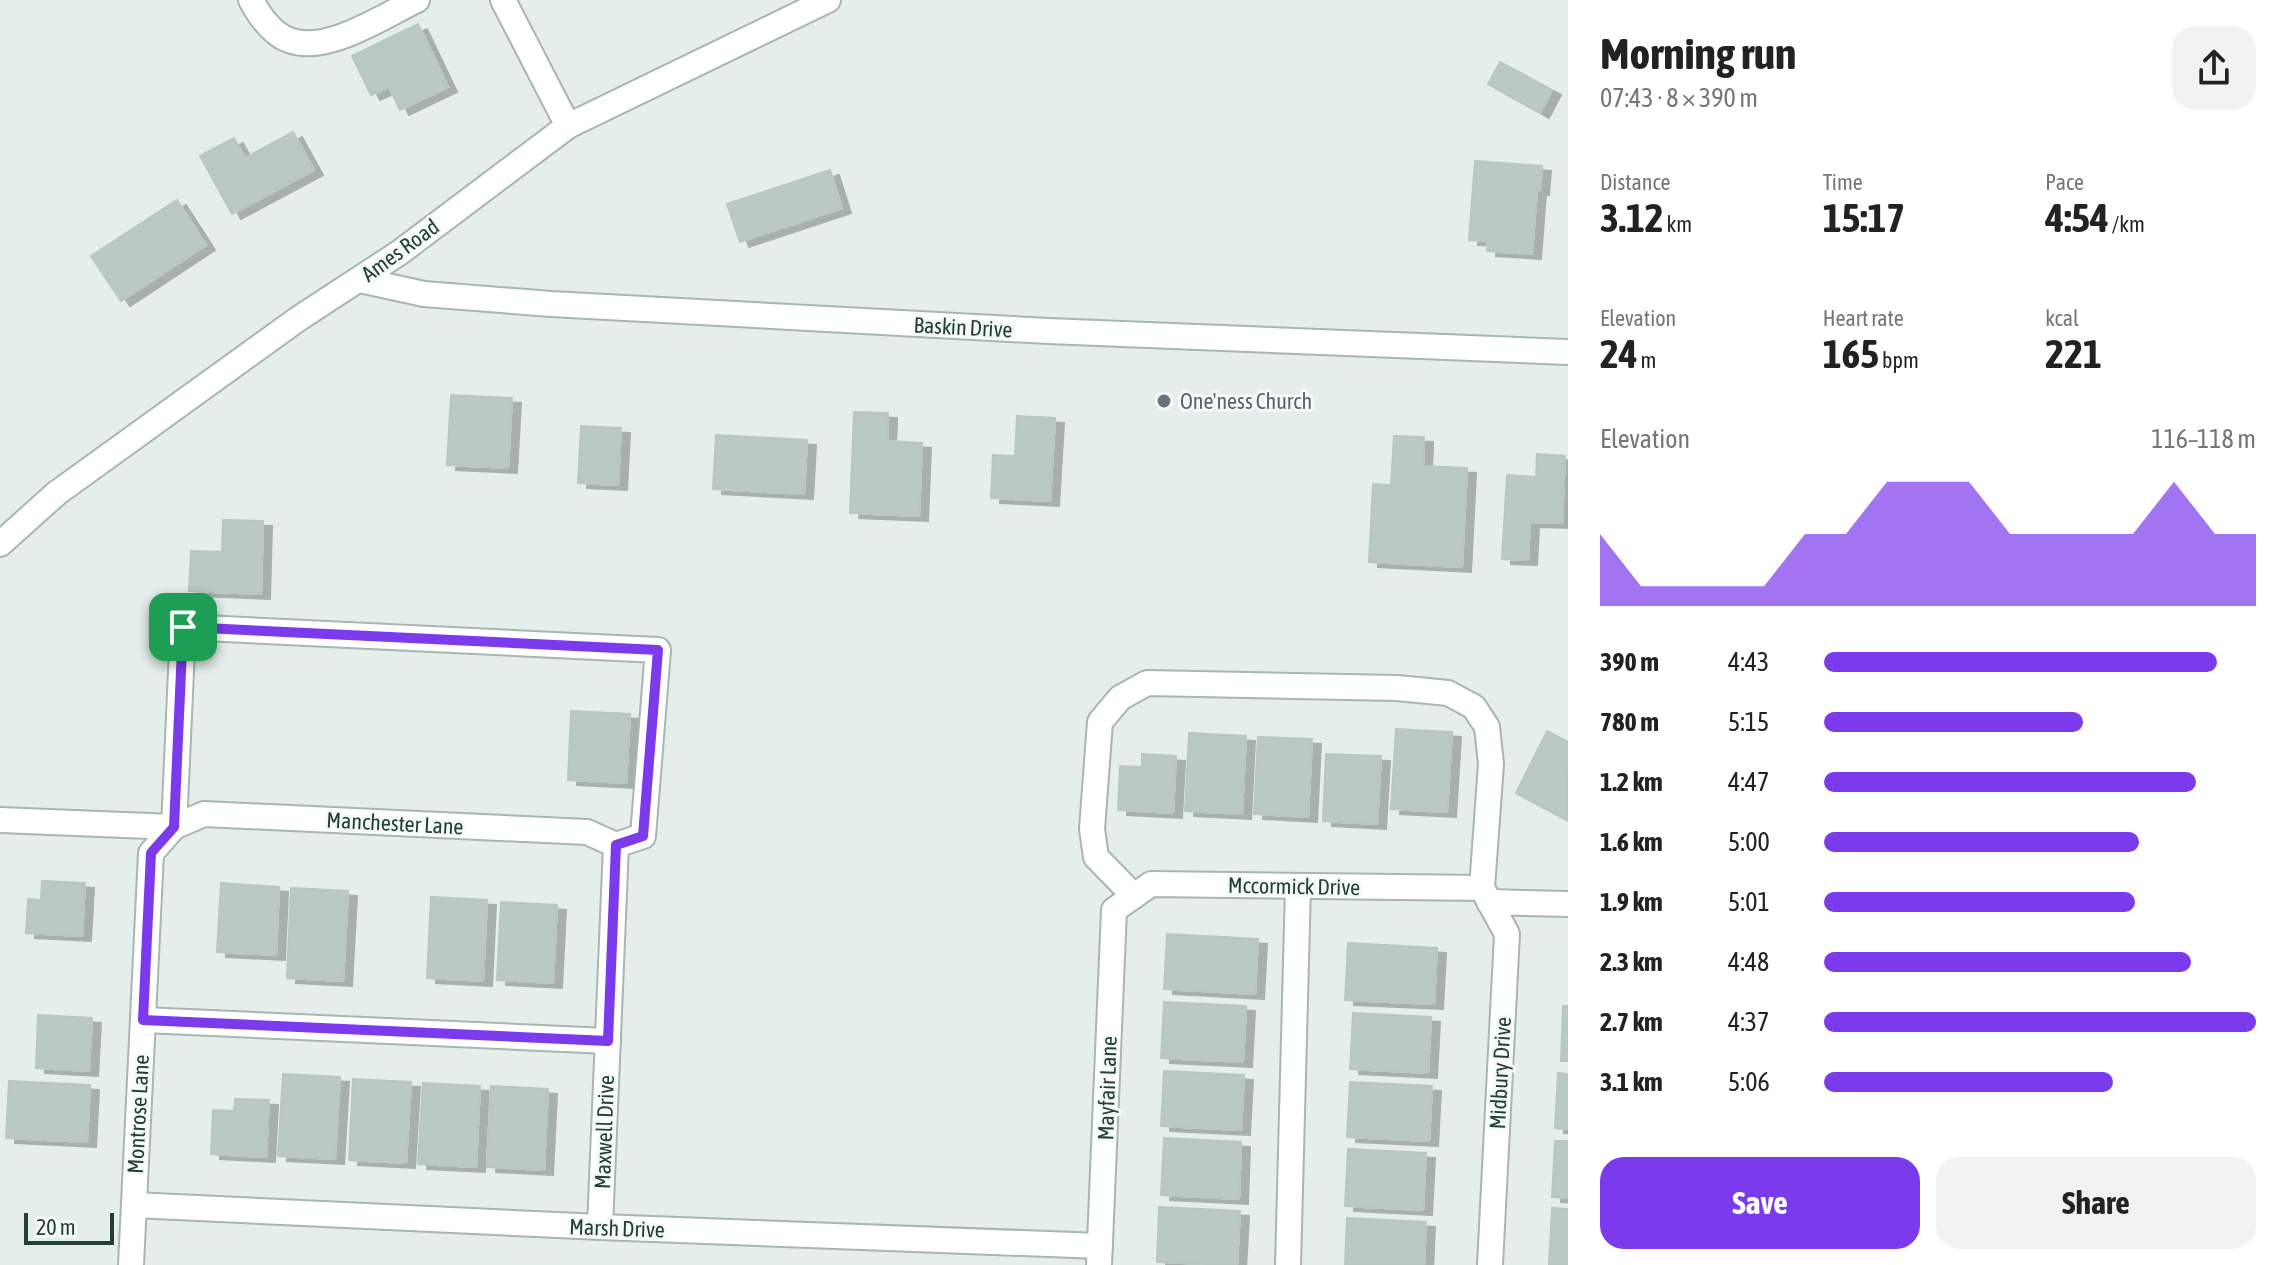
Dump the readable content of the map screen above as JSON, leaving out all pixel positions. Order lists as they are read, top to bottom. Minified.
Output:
{"streets":{"street":["Ames Road","Baskin Drive","Manchester Lane","Mccormick Drive","Midbury Drive","Mayfair Lane","Montrose Lane","Maxwell Drive","Marsh Drive"]},"crossings":[["Ames Road","Baskin Drive"],["Manchester Lane","Montrose Lane"],["Manchester Lane","Maxwell Drive"],["Mccormick Drive","Midbury Drive"],["Mccormick Drive","Mayfair Lane"],["Mayfair Lane","Marsh Drive"],["Montrose Lane","Marsh Drive"],["Maxwell Drive","Marsh Drive"]],"places":["One'ness Church"],"scale_bar":"20 m","page":{"heading":["Morning run","07:43 · 8 × 390 m"],"stats":[["Distance","3.12 km"],["Time","15:17"],["Pace","4:54 /km"],["Elevation","24 m"],["Heart rate","165 bpm"],["kcal","221"]],"chart":["Elevation","116–118 m"],"list":[{"name":"390 m","note":"4:43"},{"name":"780 m","note":"5:15"},{"name":"1.2 km","note":"4:47"},{"name":"1.6 km","note":"5:00"},{"name":"1.9 km","note":"5:01"},{"name":"2.3 km","note":"4:48"},{"name":"2.7 km","note":"4:37"},{"name":"3.1 km","note":"5:06"}],"buttons":["Save","Share"],"scale":"20 m"}}
